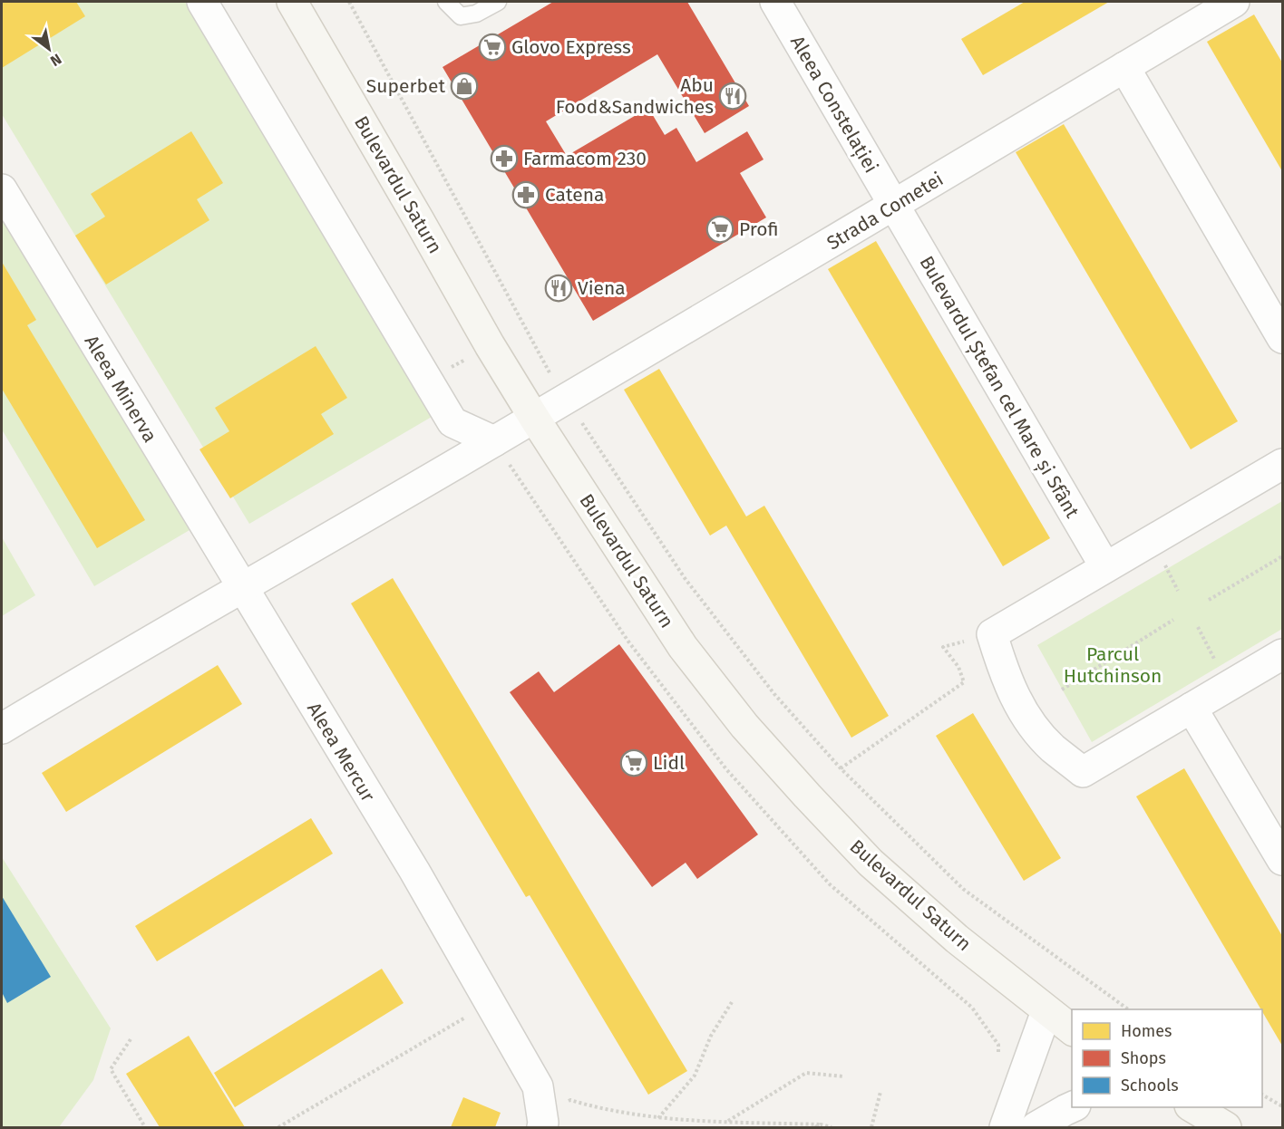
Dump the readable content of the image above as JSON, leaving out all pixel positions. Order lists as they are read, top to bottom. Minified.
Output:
{"streets":{"main road":["Bulevardul Saturn"],"street":["Aleea Constelației","Strada Cometei","Bulevardul Ștefan cel Mare și Sfânt","Aleea Minerva","Aleea Mercur"]},"crossings":[["Aleea Constelației","Strada Cometei"],["Aleea Constelației","Bulevardul Ștefan cel Mare și Sfânt"],["Bulevardul Saturn","Strada Cometei"],["Strada Cometei","Bulevardul Ștefan cel Mare și Sfânt"],["Strada Cometei","Aleea Minerva"],["Strada Cometei","Aleea Mercur"],["Aleea Minerva","Aleea Mercur"]],"parks":["Parcul Hutchinson"],"places":{"supermarket":["Glovo Express","Profi","Lidl"],"shop":["Superbet"],"restaurant":["Abu Food&Sandwiches","Viena"],"pharmacy":["Farmacom 230","Catena"]},"legend":["Homes","Shops","Schools"],"north":"bottom right"}
